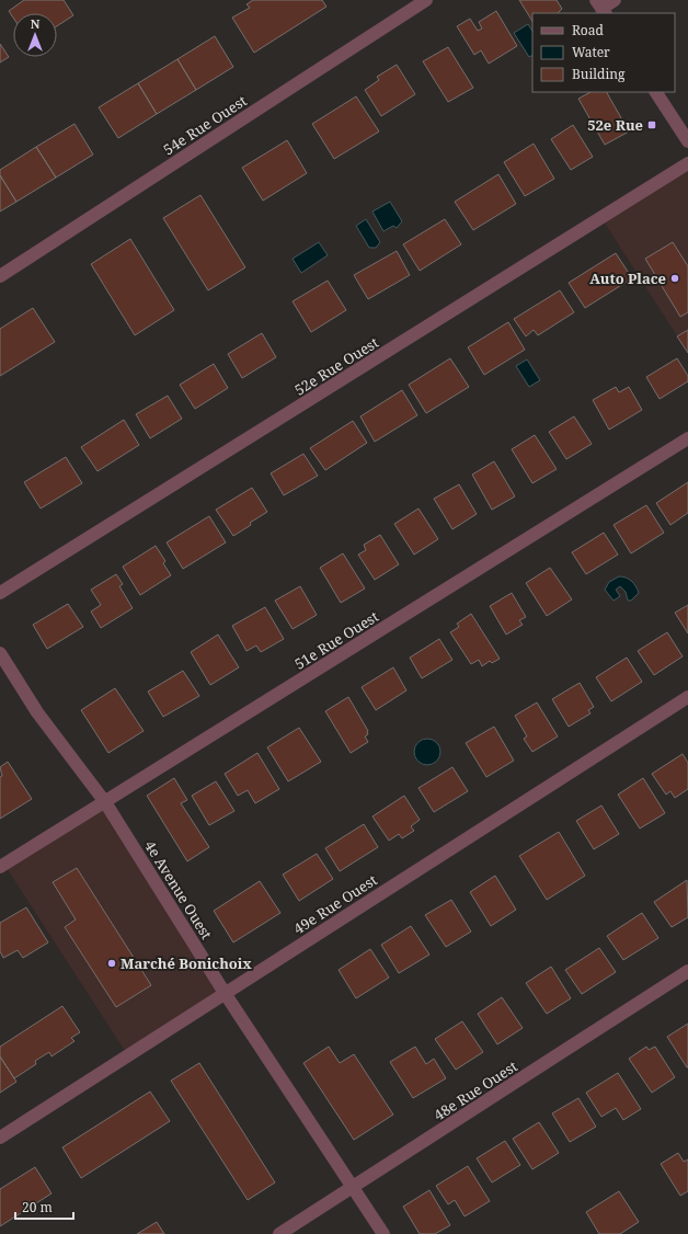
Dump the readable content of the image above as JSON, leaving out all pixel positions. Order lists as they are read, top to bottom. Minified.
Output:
{"streets":{"street":["54e Rue Ouest","52e Rue Ouest","51e Rue Ouest","4e Avenue Ouest","49e Rue Ouest","48e Rue Ouest"]},"crossings":[["51e Rue Ouest","4e Avenue Ouest"],["4e Avenue Ouest","49e Rue Ouest"],["4e Avenue Ouest","48e Rue Ouest"]],"places":{"transit":["52e Rue"],"other":["Auto Place","Marché Bonichoix"]},"legend":["Road","Water","Building"],"scale_bar":"20 m","north":"top"}
